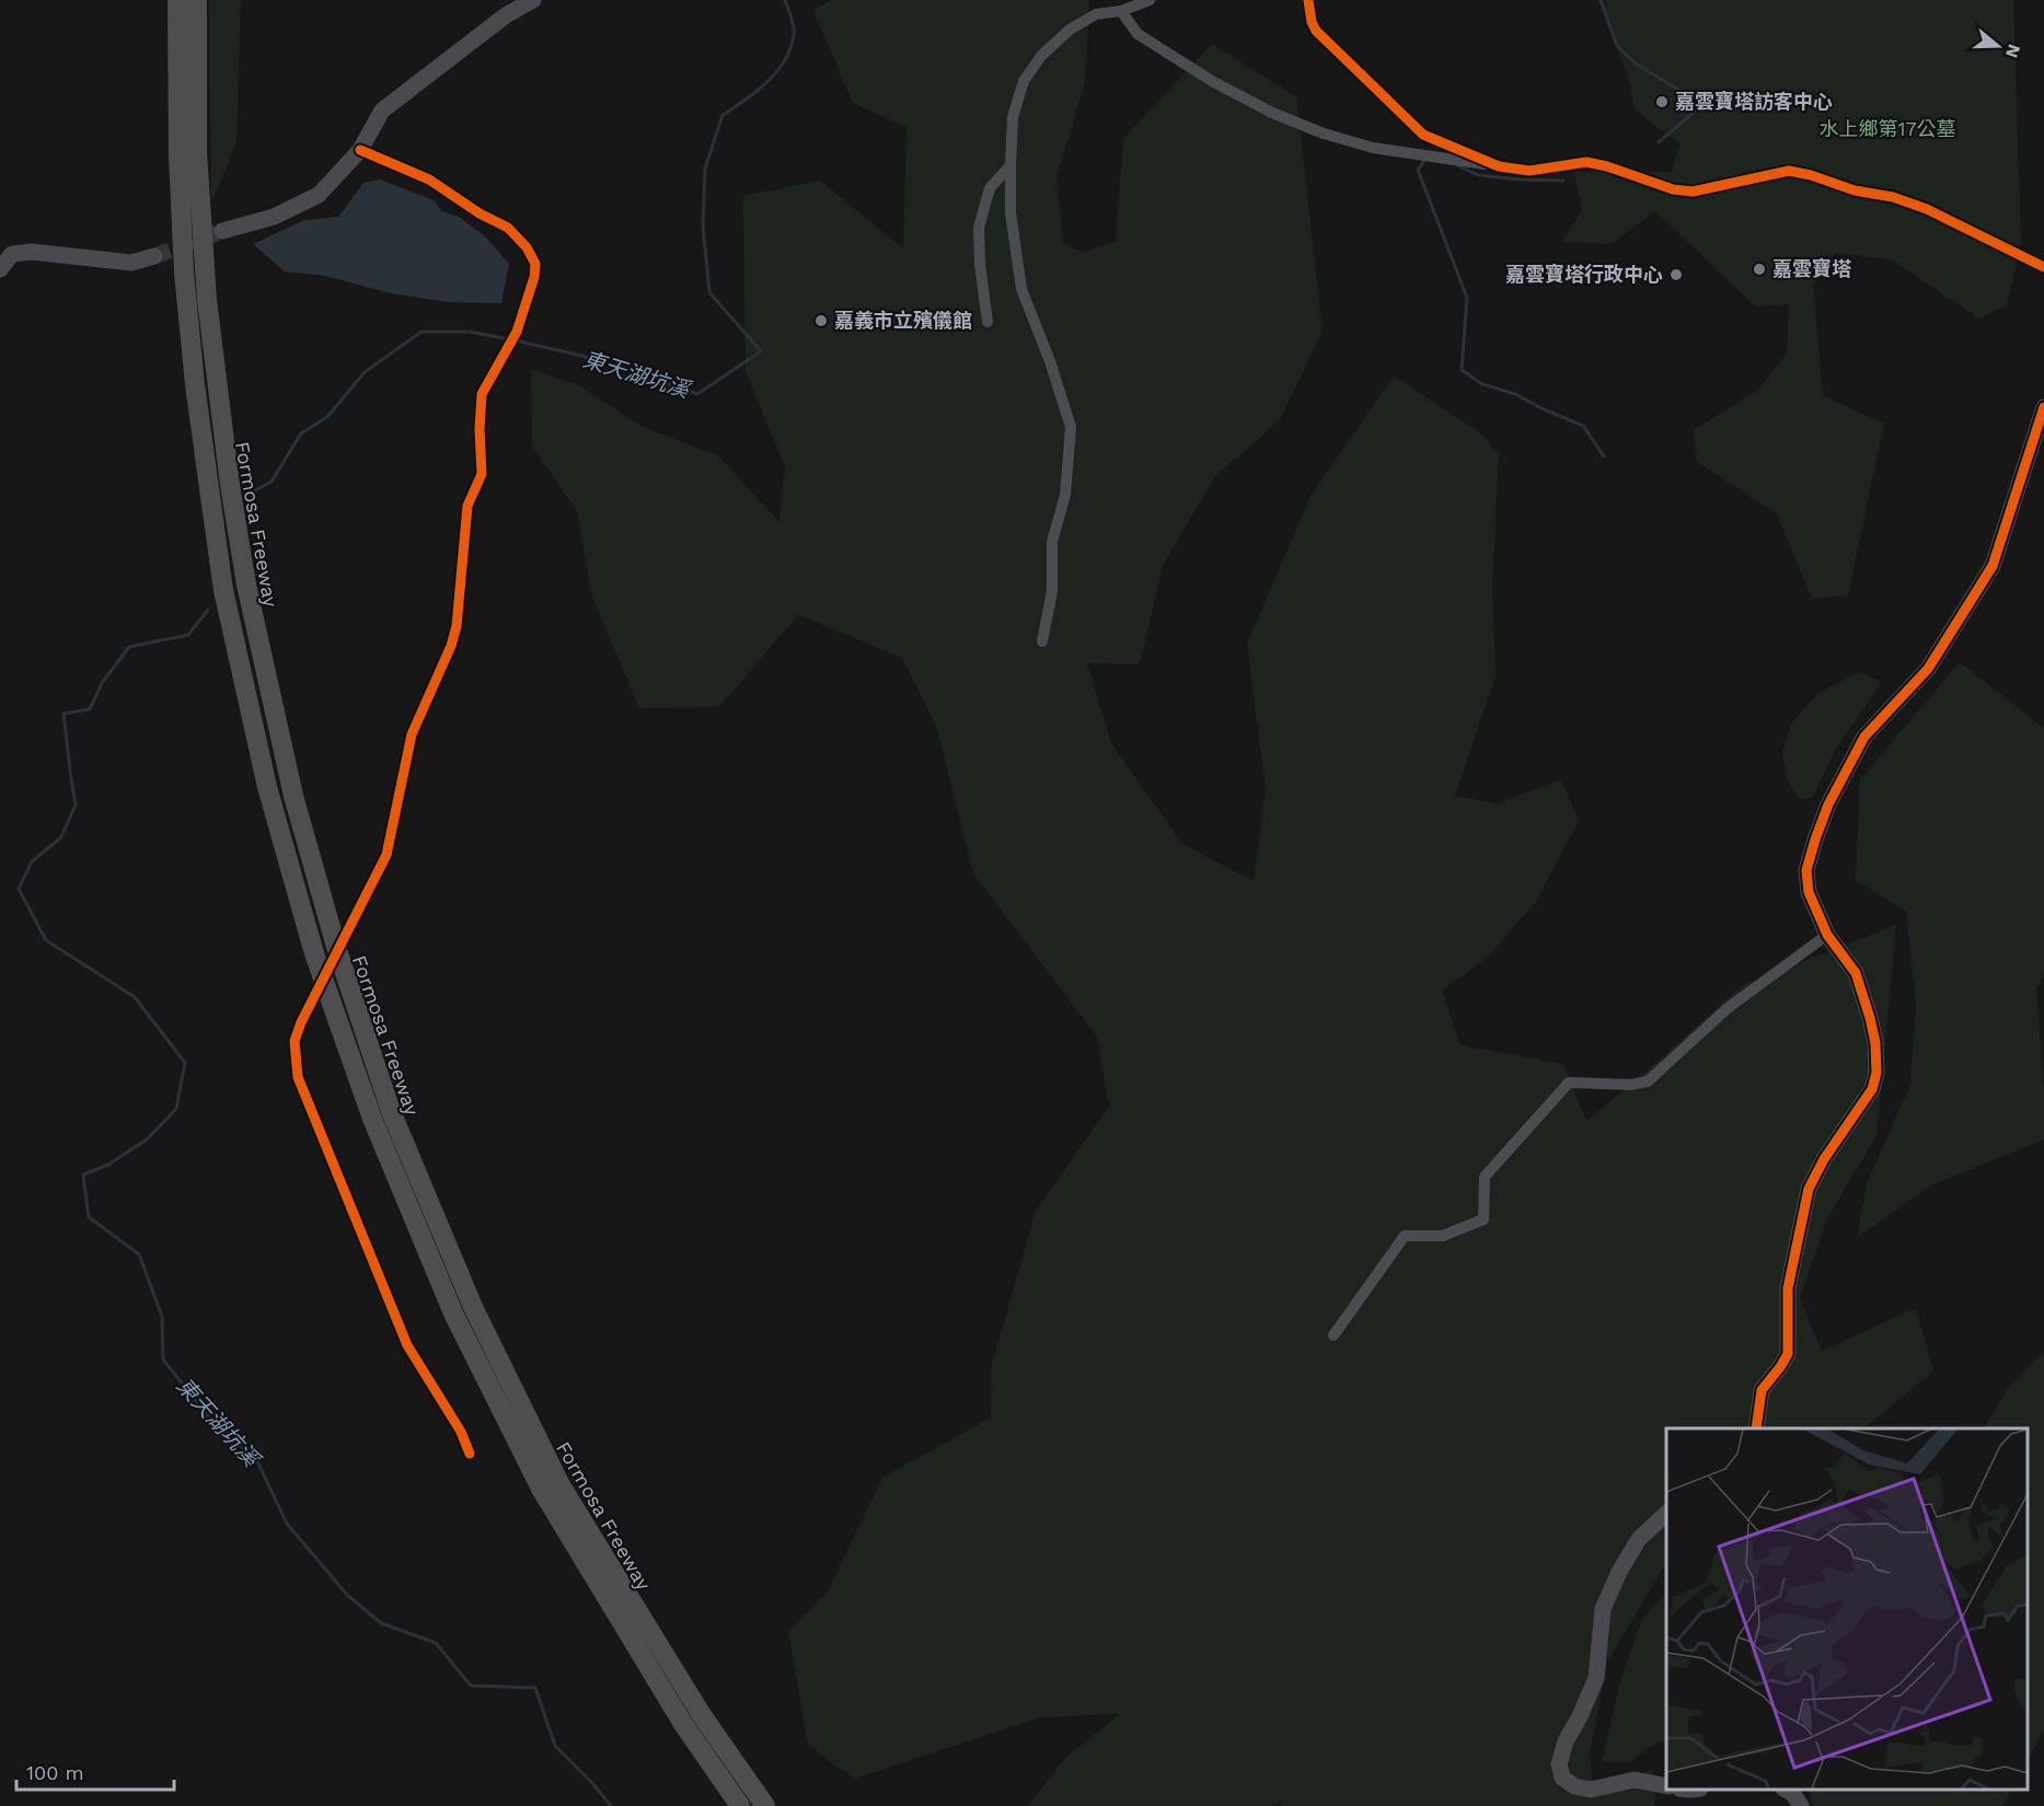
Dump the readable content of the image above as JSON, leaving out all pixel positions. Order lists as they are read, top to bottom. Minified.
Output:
{"streets":{"highway":["Formosa Freeway"]},"water":["東天湖坑溪"],"parks":["水上鄉第17公墓"],"places":["嘉雲寶塔訪客中心","嘉雲寶塔","嘉雲寶塔行政中心","嘉義市立殯儀館"],"scale_bar":"100 m","north":"right"}
